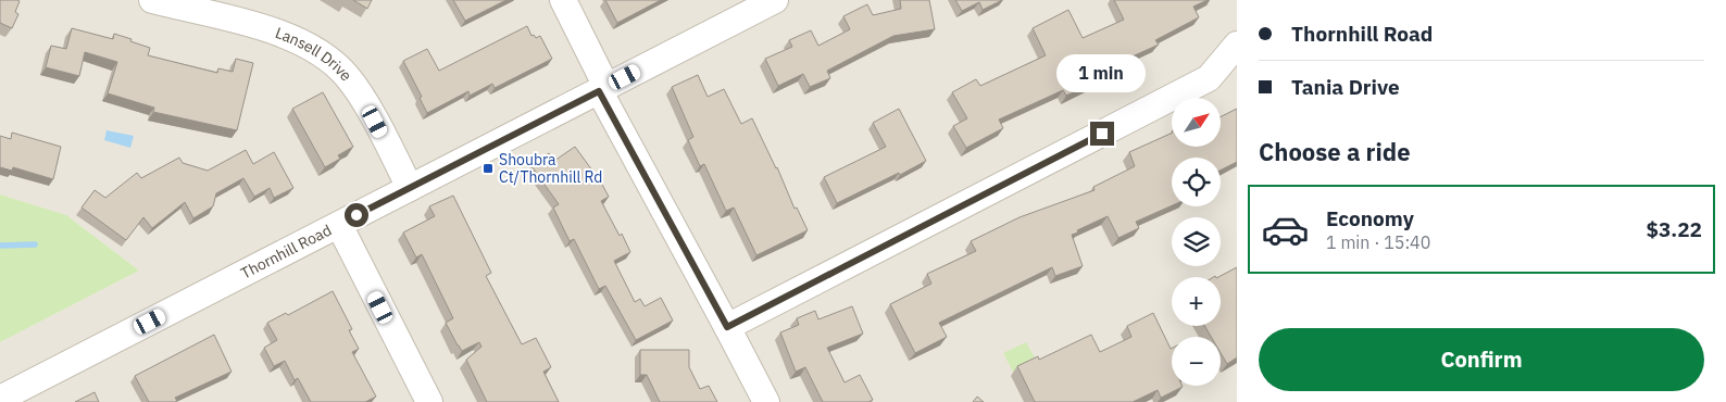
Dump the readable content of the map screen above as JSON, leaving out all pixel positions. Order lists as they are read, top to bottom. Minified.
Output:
{"streets":{"street":["Lansell Drive","Thornhill Road"]},"crossings":[["Lansell Drive","Thornhill Road"]],"places":{"transit":["Shoubra Ct/Thornhill Rd"]},"north":"top right","page":{"banner":["Thornhill Road","Tania Drive"],"bubble":"1 min","map_buttons":["+","−"],"heading":"Choose a ride","list":[{"name":"Economy","note":"1 min · 15:40","value":"$3.22"}],"buttons":"Confirm"}}
